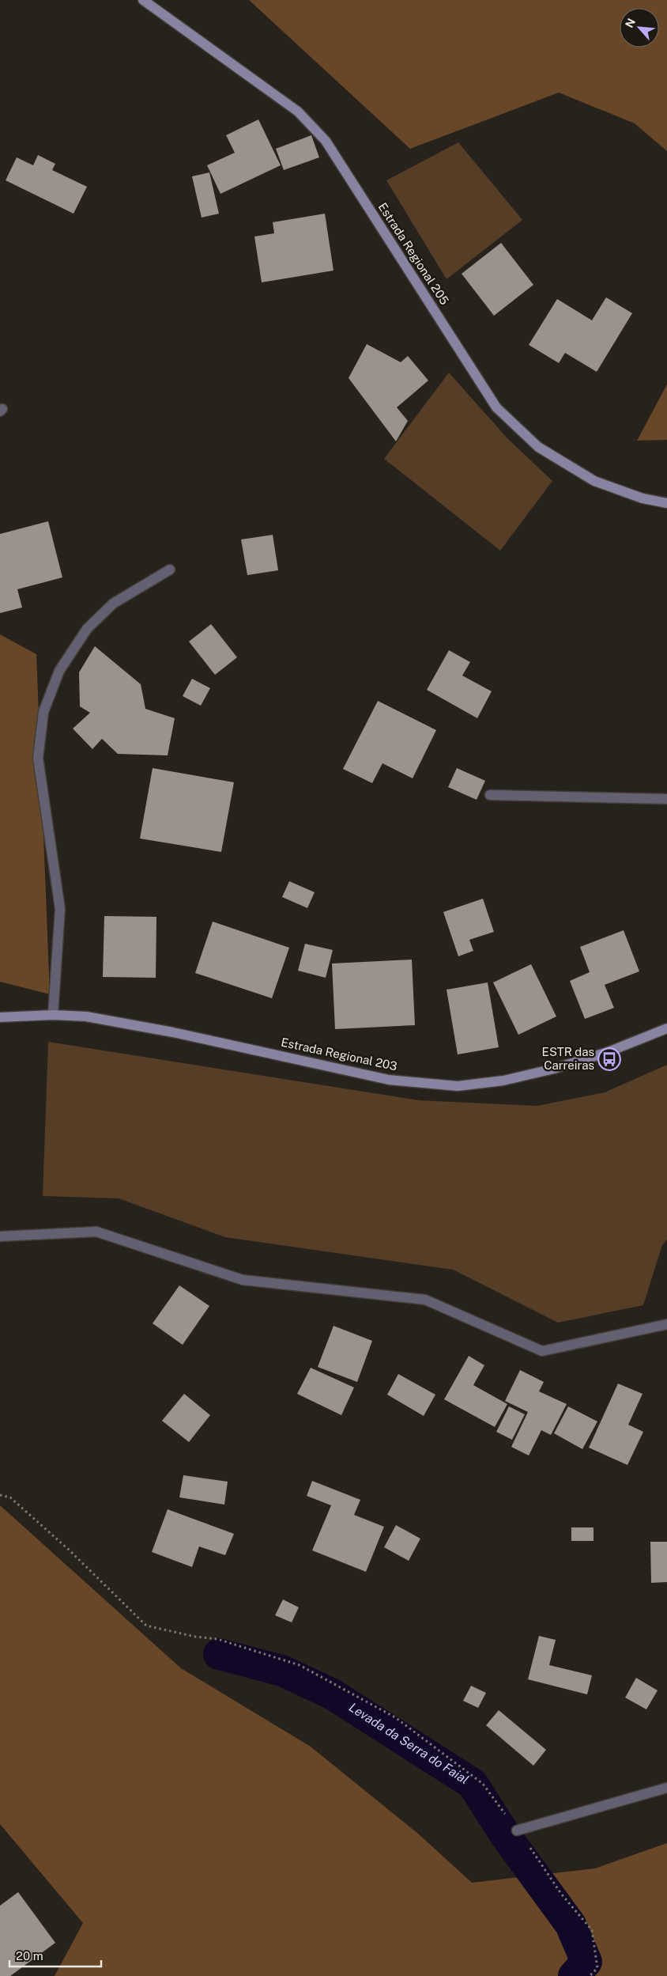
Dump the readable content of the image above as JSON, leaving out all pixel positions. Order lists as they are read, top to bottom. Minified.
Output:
{"streets":{"main road":["Estrada Regional 205","Estrada Regional 203"]},"water":["Levada da Serra do Faial"],"places":{"bus stop":["ESTR das Carreiras"]},"scale_bar":"20 m","north":"top left"}
